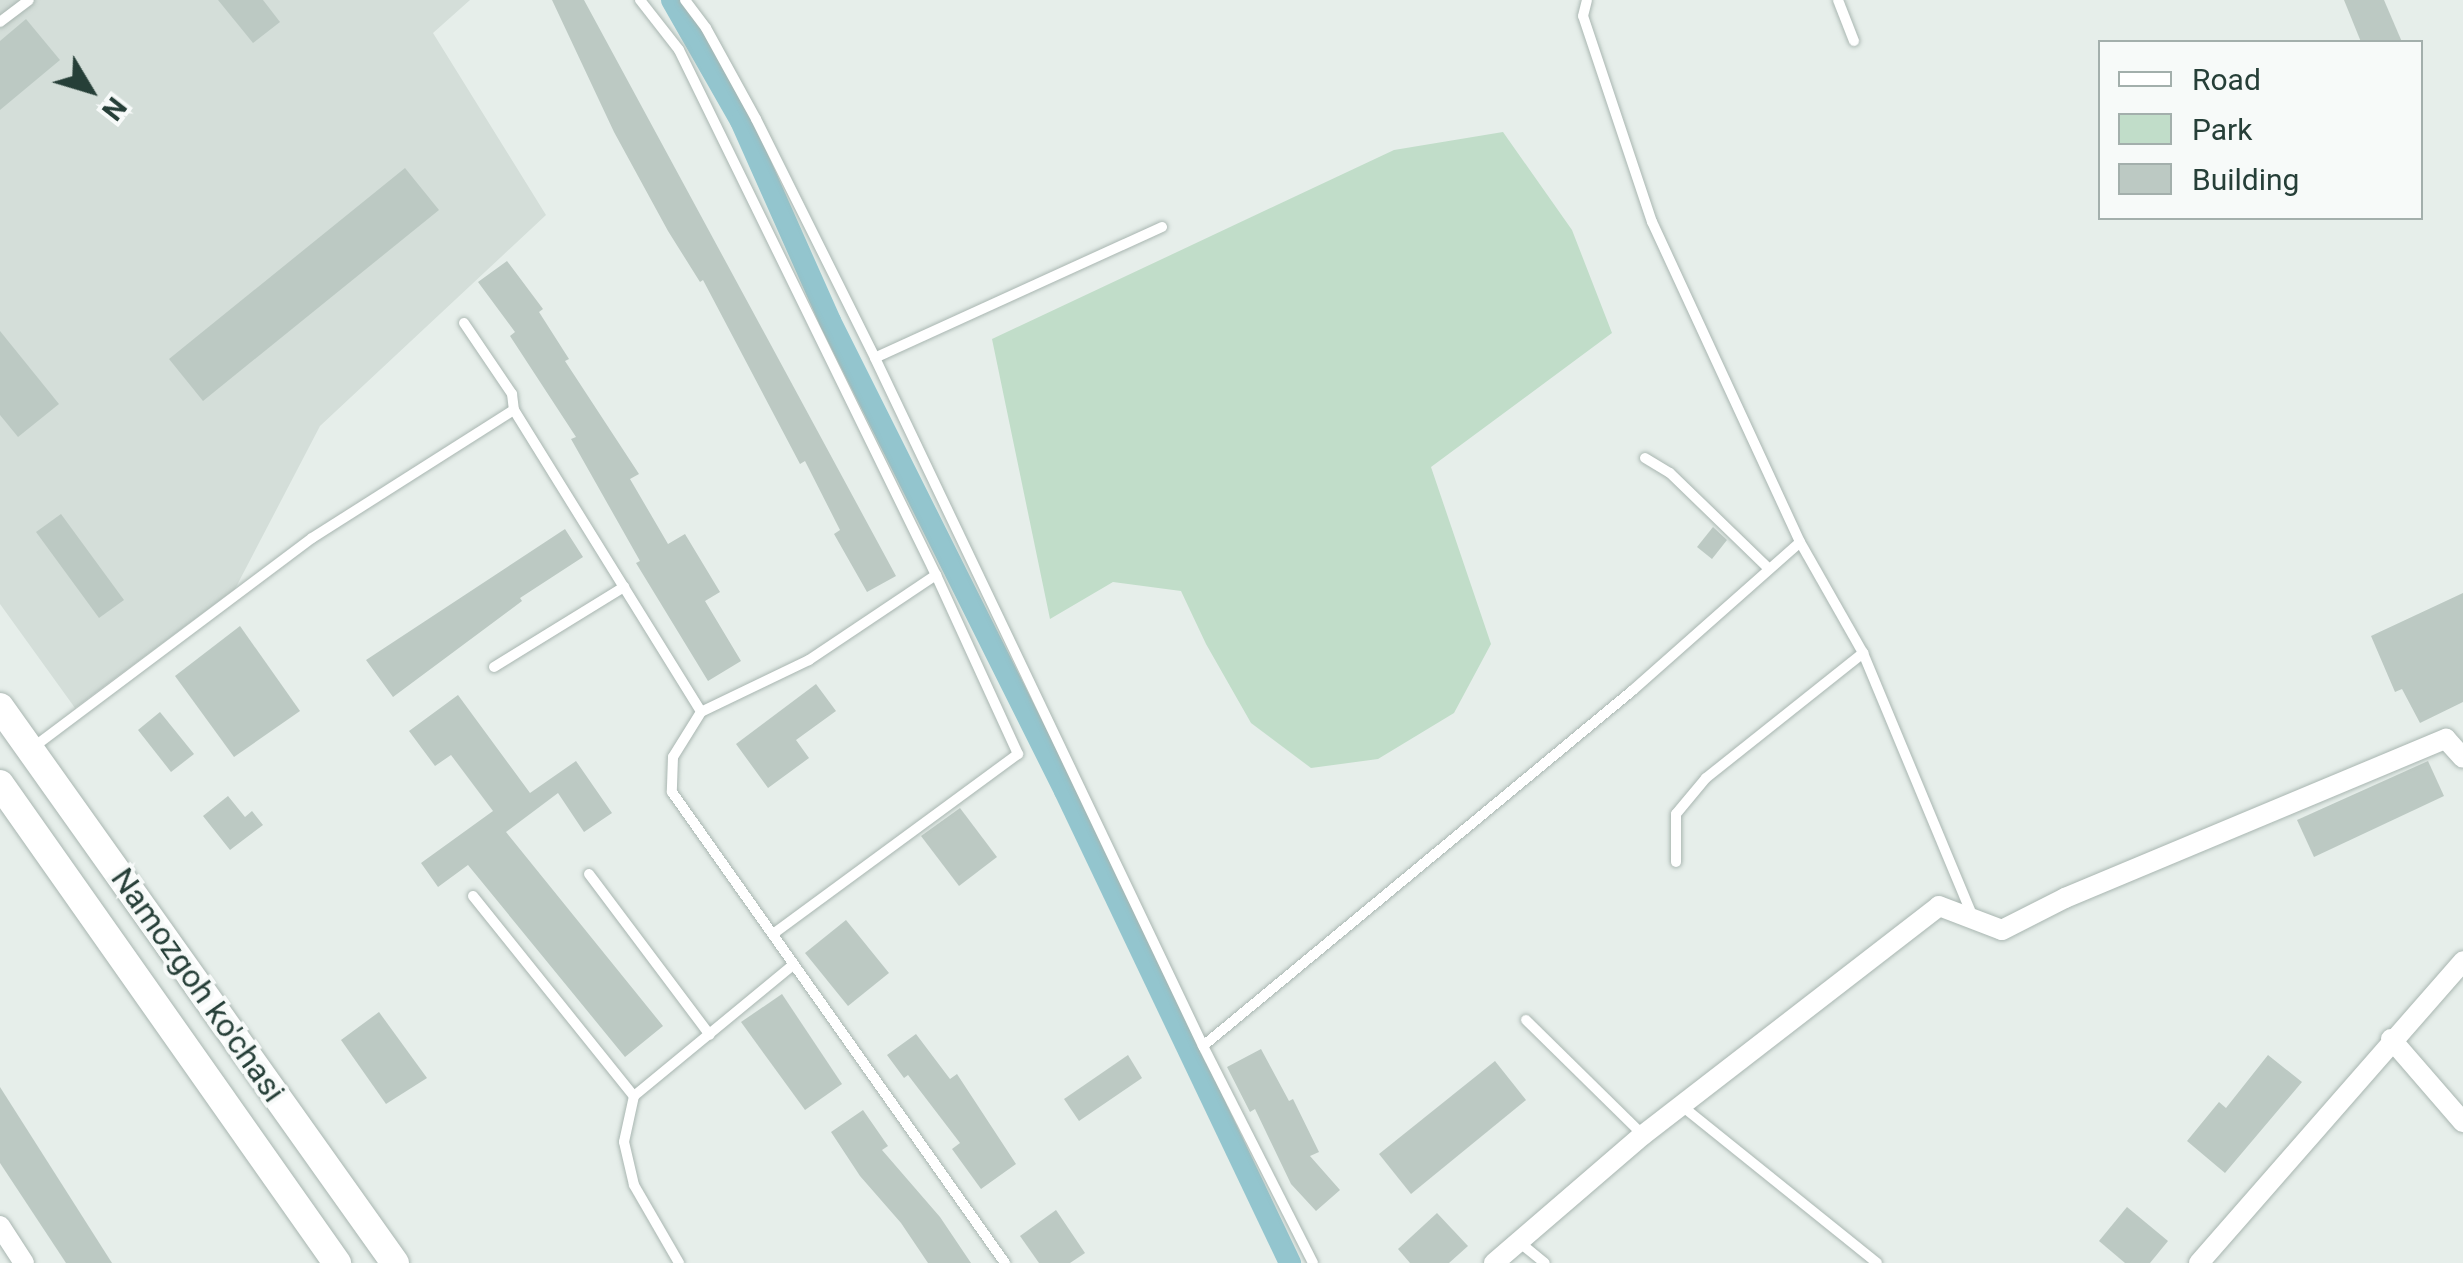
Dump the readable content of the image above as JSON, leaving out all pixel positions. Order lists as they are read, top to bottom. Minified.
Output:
{"streets":{"main road":["Namozgoh ko'chasi"]},"legend":["Road","Park","Building"],"north":"bottom right"}
